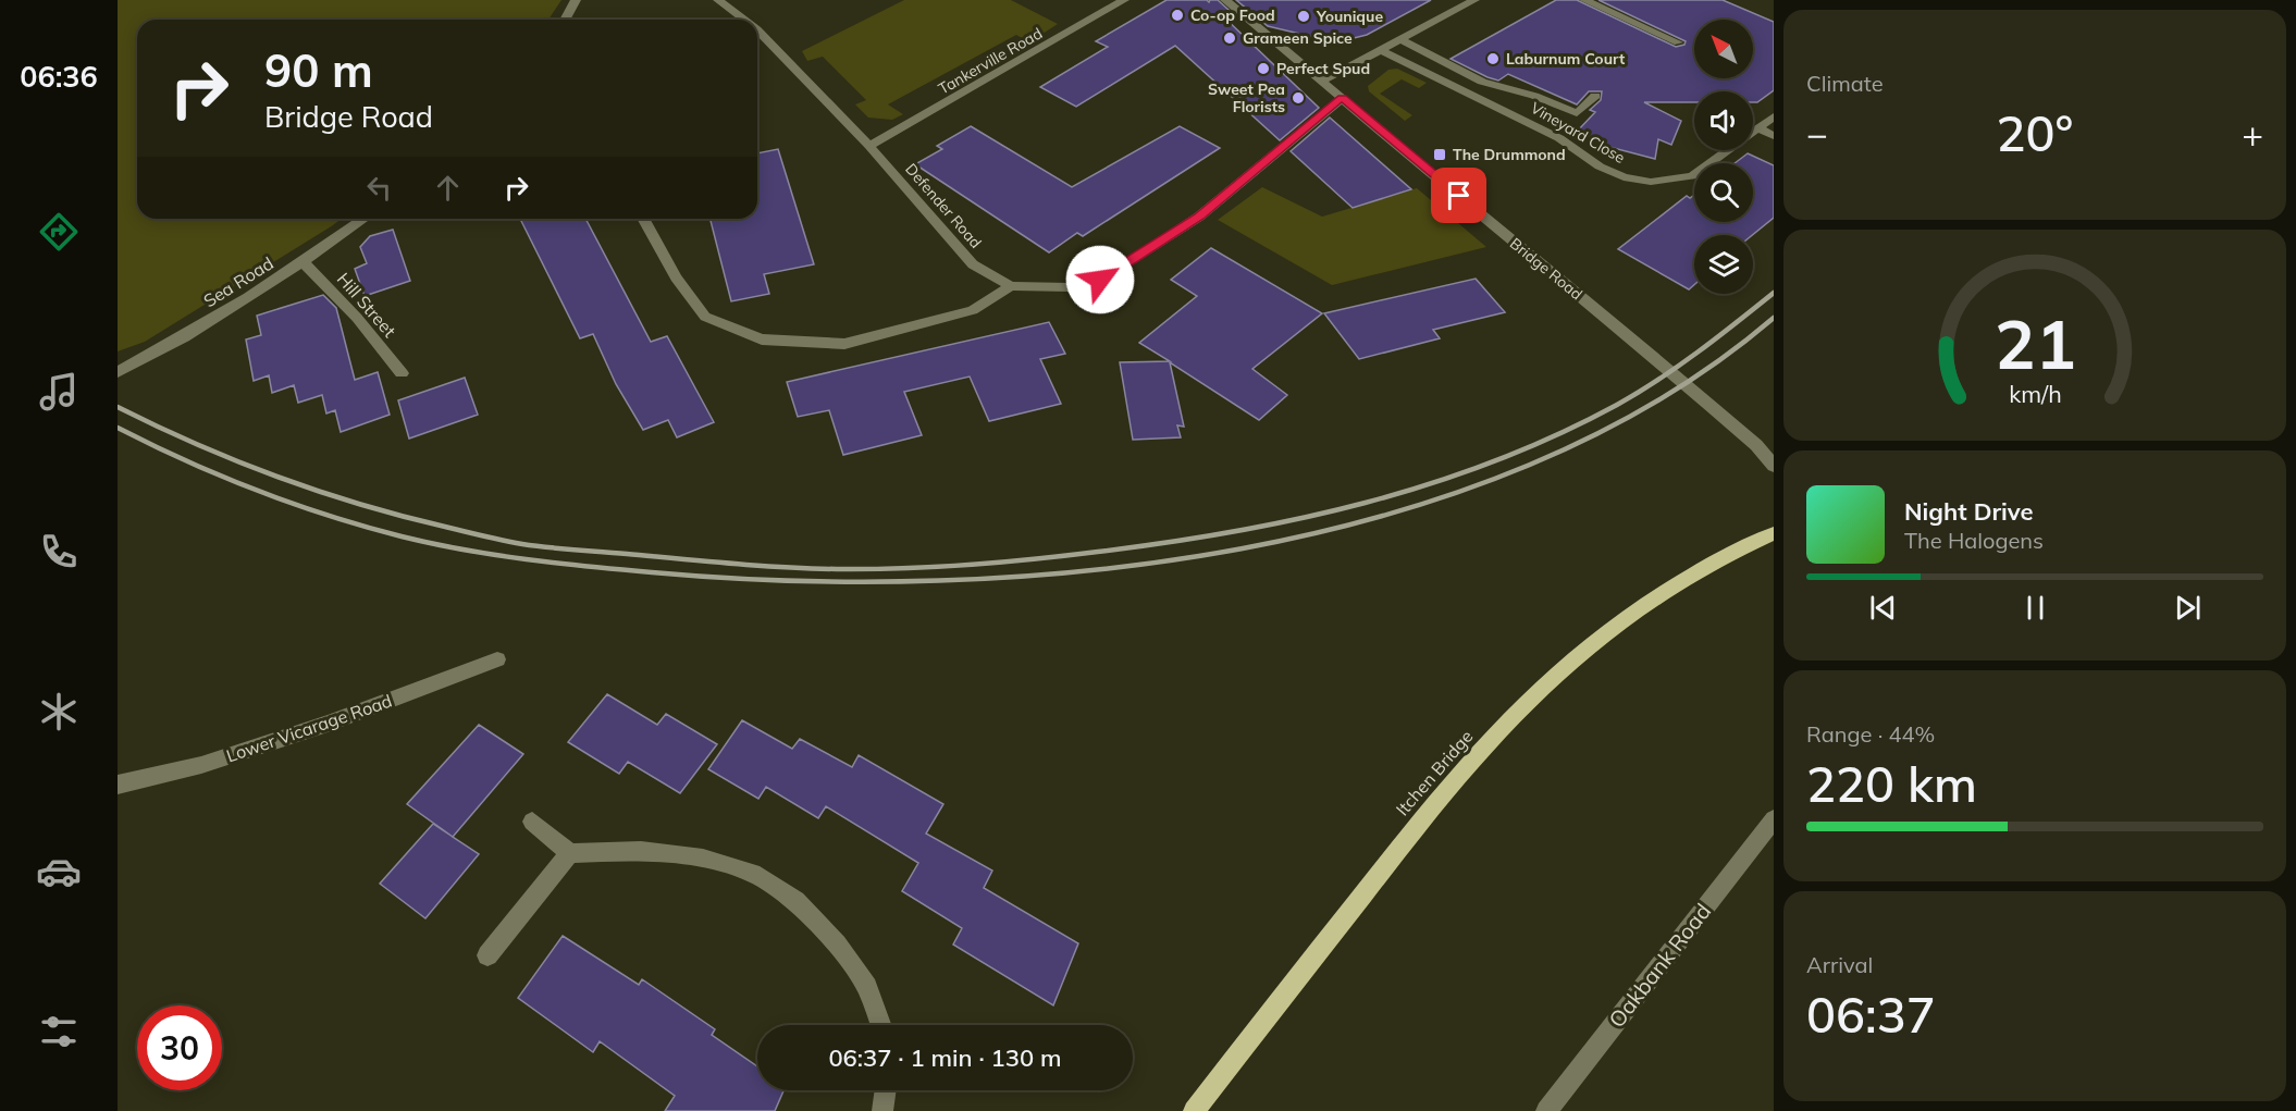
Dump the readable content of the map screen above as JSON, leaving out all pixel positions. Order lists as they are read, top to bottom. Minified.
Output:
{"streets":{"main road":["Itchen Bridge"],"street":["Tankerville Road","Vineyard Close","Defender Road","Bridge Road","Sea Road","Hill Street","Lower Vicarage Road","Oakbank Road"]},"crossings":[["Tankerville Road","Defender Road"],["Defender Road","Bridge Road"],["Sea Road","Hill Street"]],"places":{"other":["Co-op Food","Younique","Grameen Spice","Laburnum Court","Perfect Spud","Sweet Pea Florists"],"transit":["The Drummond"]},"north":"top left","page":{"tabs":"06:36","tile":["Climate",["Range · 44%","220 km"],["Arrival","06:37"]],"turn":["90 m","Bridge Road"],"heat":["−","20°","+"],"song":["Night Drive","The Halogens"],"limit":"30","trip":"06:37 · 1 min · 130 m","gauge":["21","km/h"]}}
